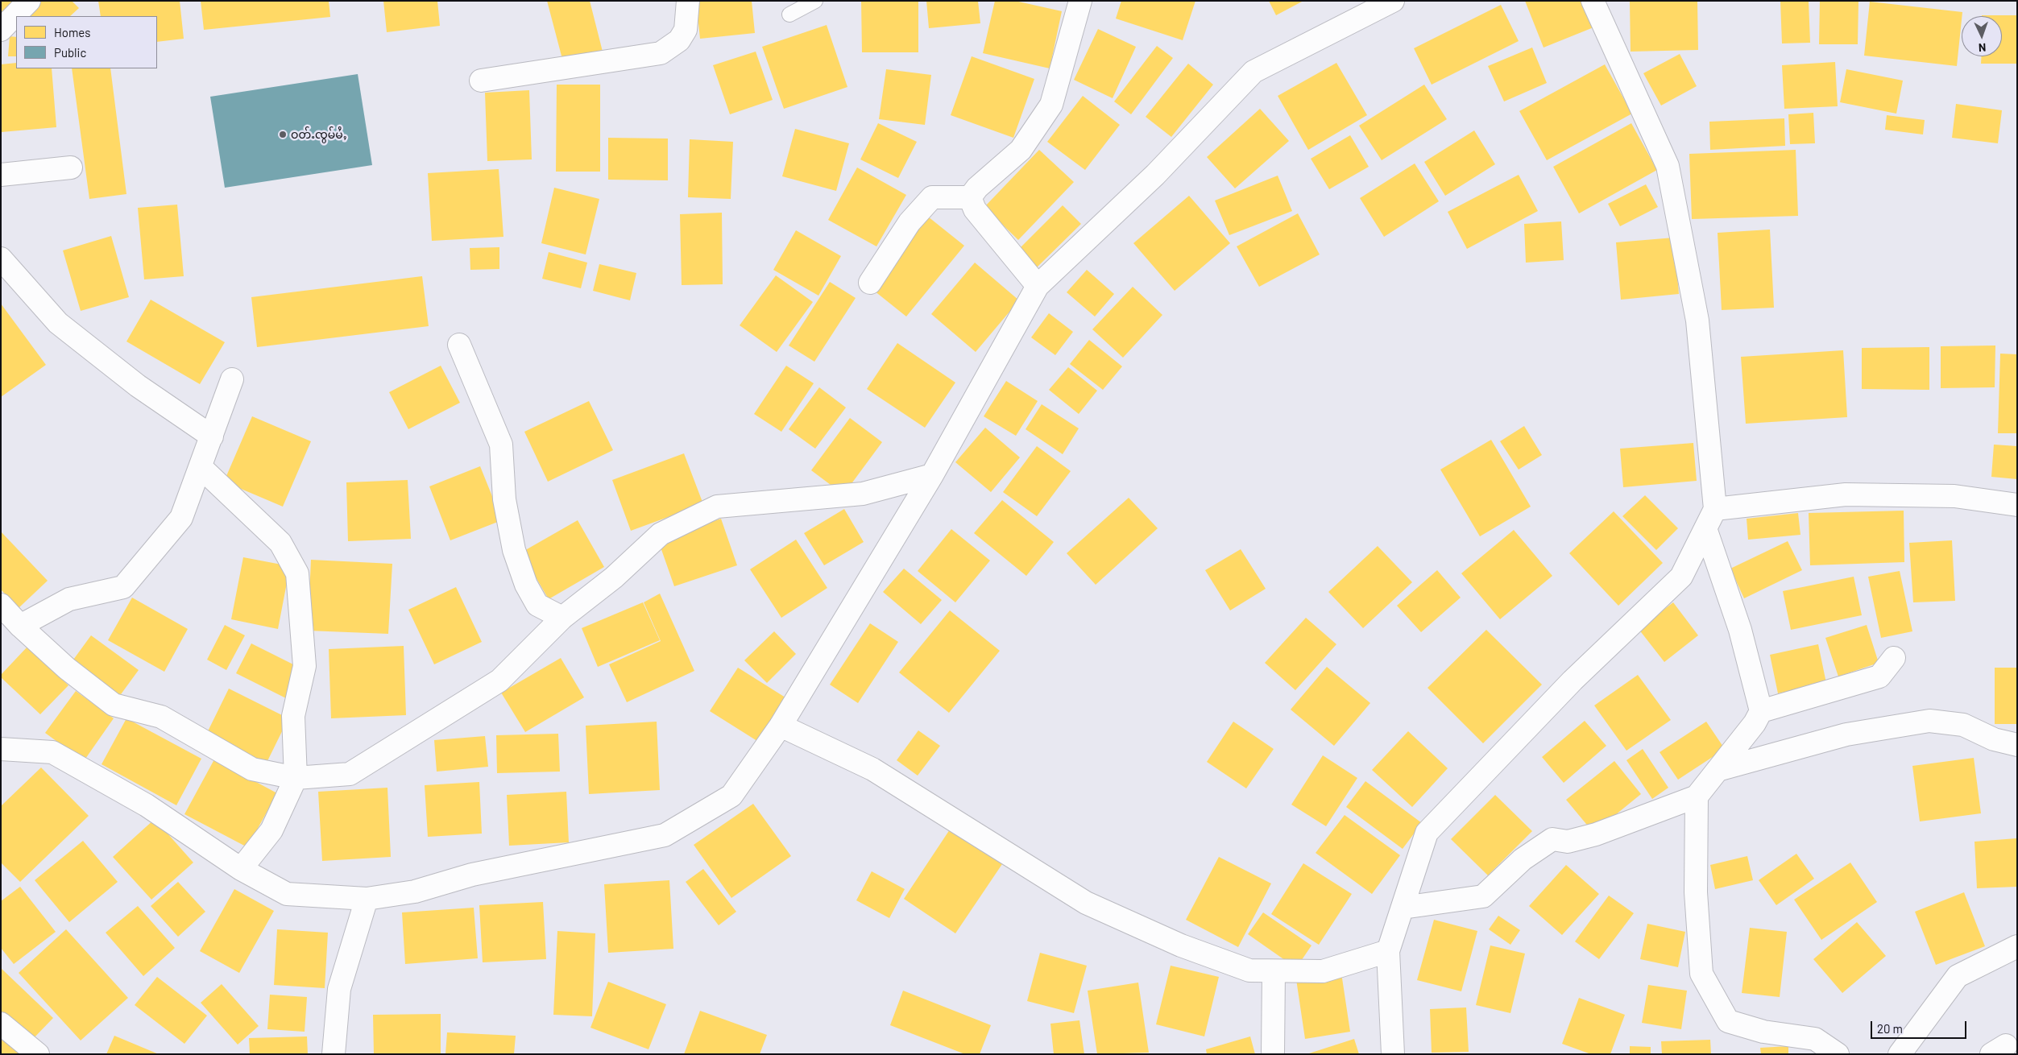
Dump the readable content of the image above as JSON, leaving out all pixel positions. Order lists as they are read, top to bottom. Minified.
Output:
{"places":["ဝတ်ႉၸွမ်မႆႇ"],"legend":["Homes","Public"],"scale_bar":"20 m","north":"bottom"}
